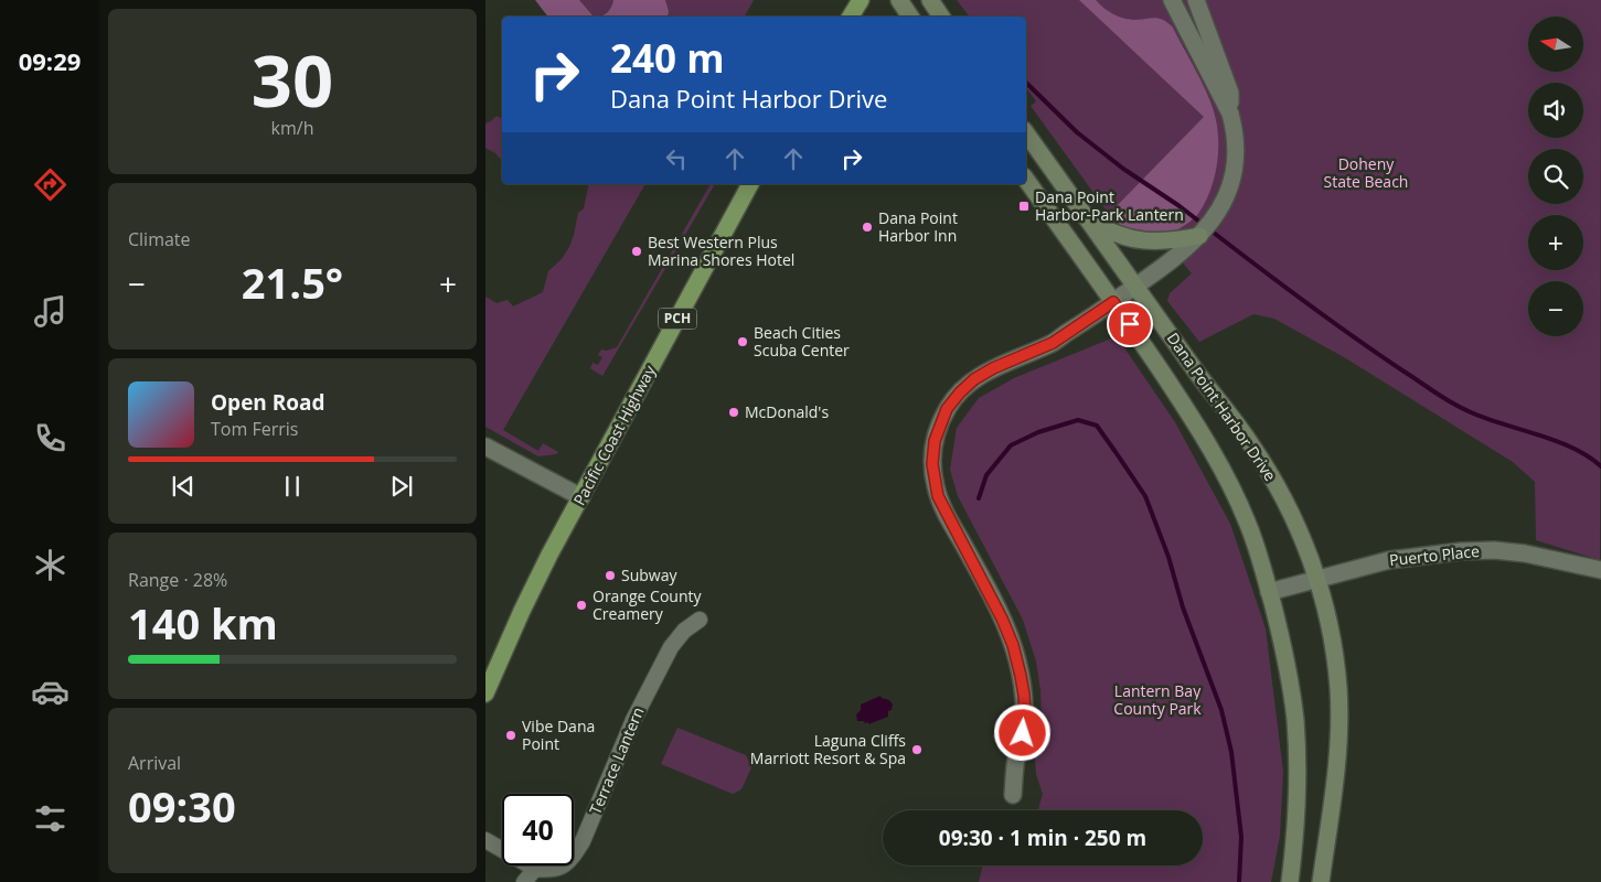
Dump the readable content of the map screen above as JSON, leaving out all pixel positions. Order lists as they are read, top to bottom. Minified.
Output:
{"streets":{"highway":["PCH","Pacific Coast Highway"],"main road":["Dana Point Harbor Drive"],"street":["Puerto Place","Terrace Lantern"]},"crossings":[["Dana Point Harbor Drive","Puerto Place"]],"parks":["Doheny State Beach","Lantern Bay County Park"],"places":{"transit":["Dana Point Harbor-Park Lantern"],"other":["Dana Point Harbor Inn","Best Western Plus Marina Shores Hotel","Beach Cities Scuba Center","McDonald's","Subway","Orange County Creamery","Vibe Dana Point","Laguna Cliffs Marriott Resort & Spa"]},"north":"left","page":{"tabs":"09:29","tile":[["30","km/h"],"Climate",["Range · 28%","140 km"],["Arrival","09:30"]],"map_buttons":["+","−"],"turn":["240 m","Dana Point Harbor Drive"],"heat":["−","21.5°","+"],"song":["Open Road","Tom Ferris"],"limit":"40","trip":"09:30 · 1 min · 250 m"}}
